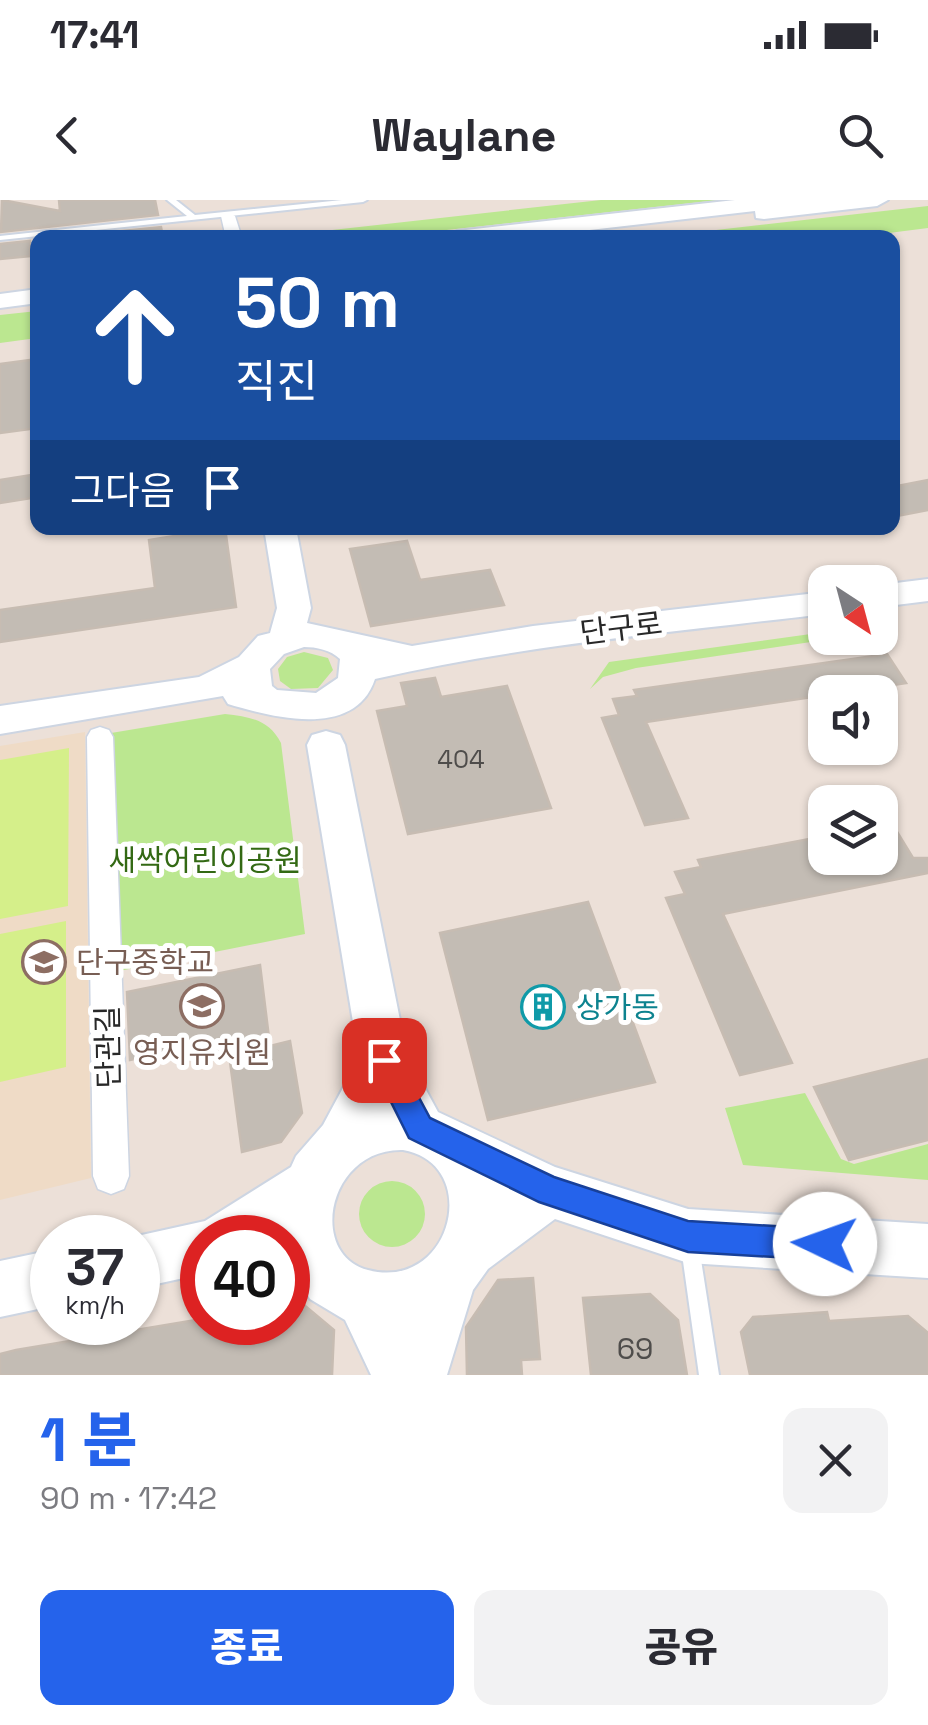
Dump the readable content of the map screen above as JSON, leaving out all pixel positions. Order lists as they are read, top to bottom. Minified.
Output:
{"streets":{"street":["단구로","단관길"]},"parks":["새싹어린이공원"],"places":{"school or university":["단구중학교","영지유치원"],"building":["상가동"]},"house_numbers":["404","69"],"north":"bottom right","page":{"status":"17:41","header":"Waylane","turn":["50 m","직진"],"then":"그다음","speed":"37 km/h","limit":"40","heading":["1 분","90 m · 17:42"],"buttons":["종료","공유"]}}
